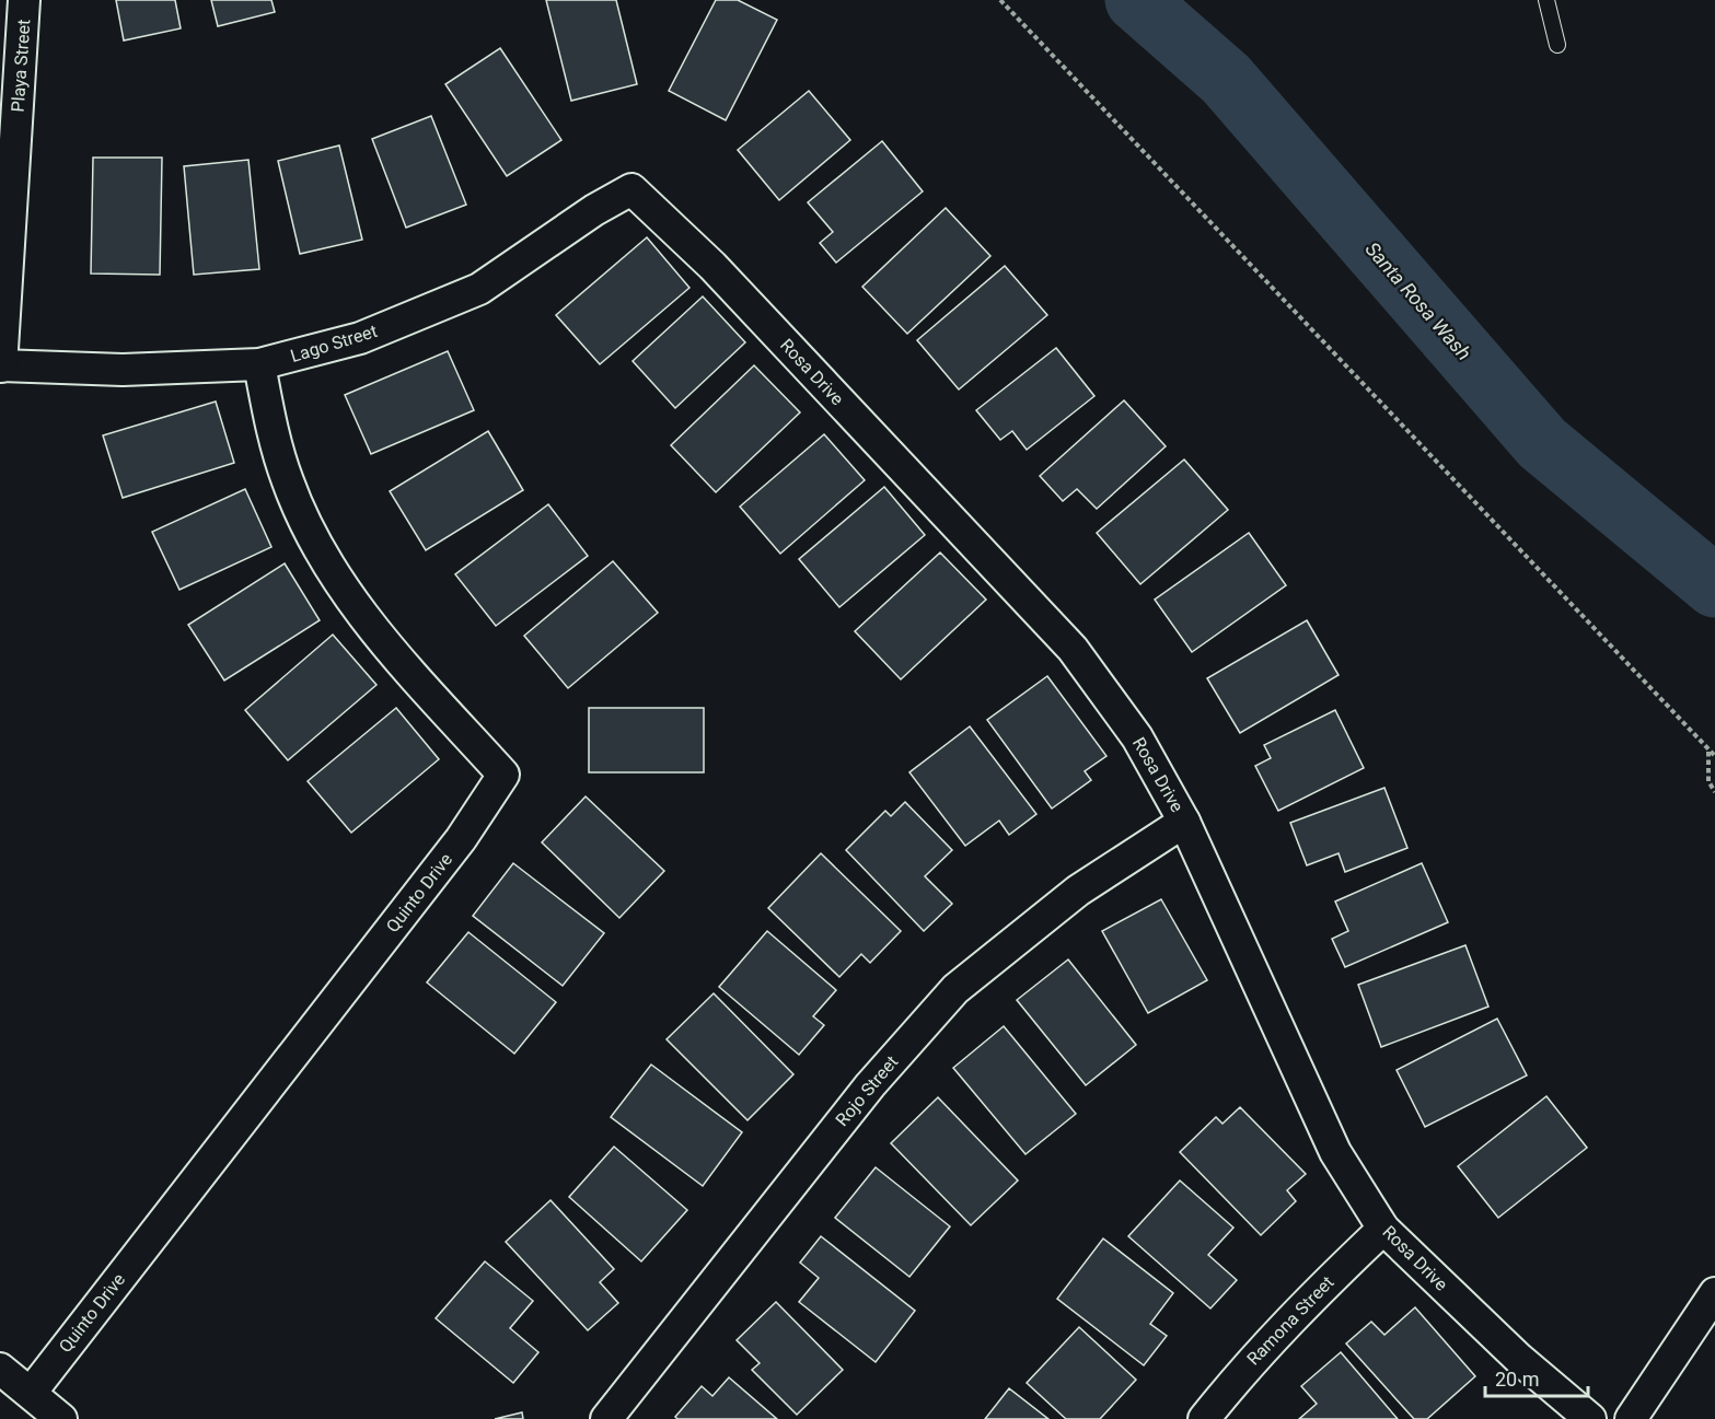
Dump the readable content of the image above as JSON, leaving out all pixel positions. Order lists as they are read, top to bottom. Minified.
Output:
{"streets":{"street":["Playa Street","Lago Street","Rosa Drive","Quinto Drive","Rojo Street","Ramona Street"]},"crossings":[["Playa Street","Lago Street"],["Lago Street","Rosa Drive"],["Lago Street","Quinto Drive"],["Rosa Drive","Rojo Street"],["Rosa Drive","Ramona Street"]],"water":["Santa Rosa Wash"],"scale_bar":"20 m"}
